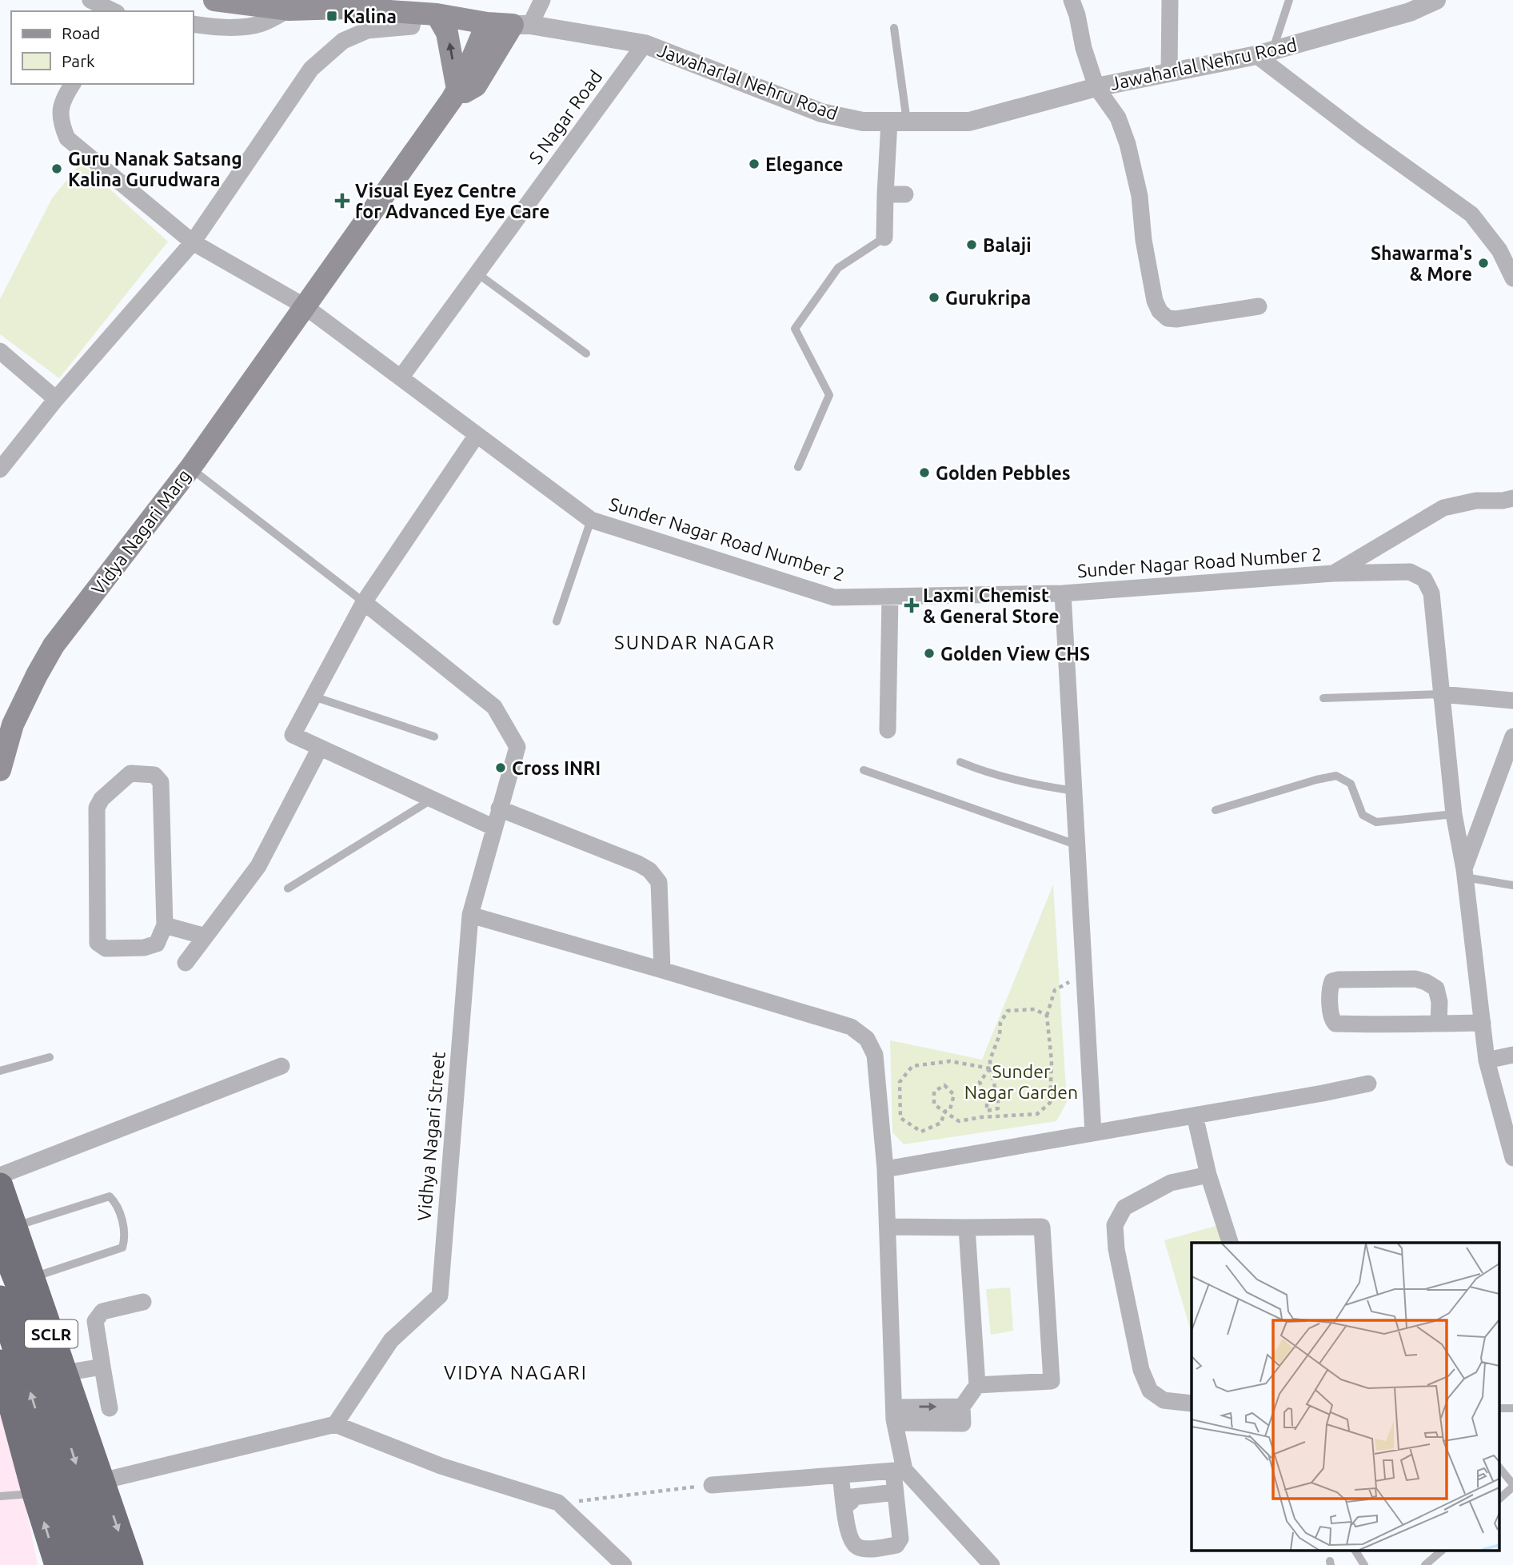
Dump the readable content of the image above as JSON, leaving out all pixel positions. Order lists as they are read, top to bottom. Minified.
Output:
{"streets":{"highway":["SCLR"],"main road":["Jawaharlal Nehru Road","Vidya Nagari Marg"],"street":["S Nagar Road","Sunder Nagar Road Number 2","Vidhya Nagari Street"]},"crossings":[["Jawaharlal Nehru Road","S Nagar Road"],["S Nagar Road","Sunder Nagar Road Number 2"],["Vidya Nagari Marg","Sunder Nagar Road Number 2"]],"districts":["SUNDAR NAGAR","VIDYA NAGARI"],"parks":["Sunder Nagar Garden"],"places":{"transit":["Kalina"],"other":["Elegance","Guru Nanak Satsang Kalina Gurudwara","Balaji","Shawarma's & More","Gurukripa","Golden Pebbles","Golden View CHS","Cross INRI"],"health":["Visual Eyez Centre for Advanced Eye Care","Laxmi Chemist & General Store"]},"legend":["Road","Park"]}
